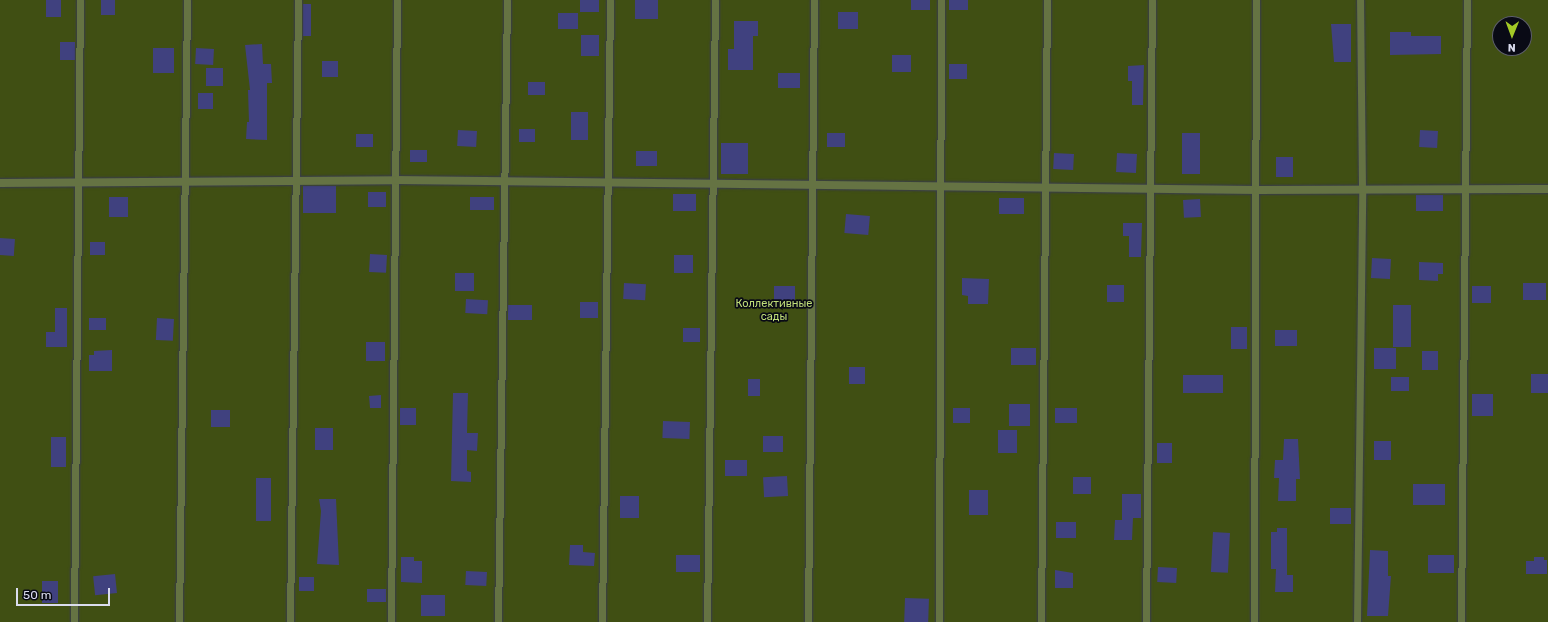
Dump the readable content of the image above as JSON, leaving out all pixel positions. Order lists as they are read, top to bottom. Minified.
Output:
{"parks":["Коллективные сады"],"scale_bar":"50 m","north":"bottom"}
